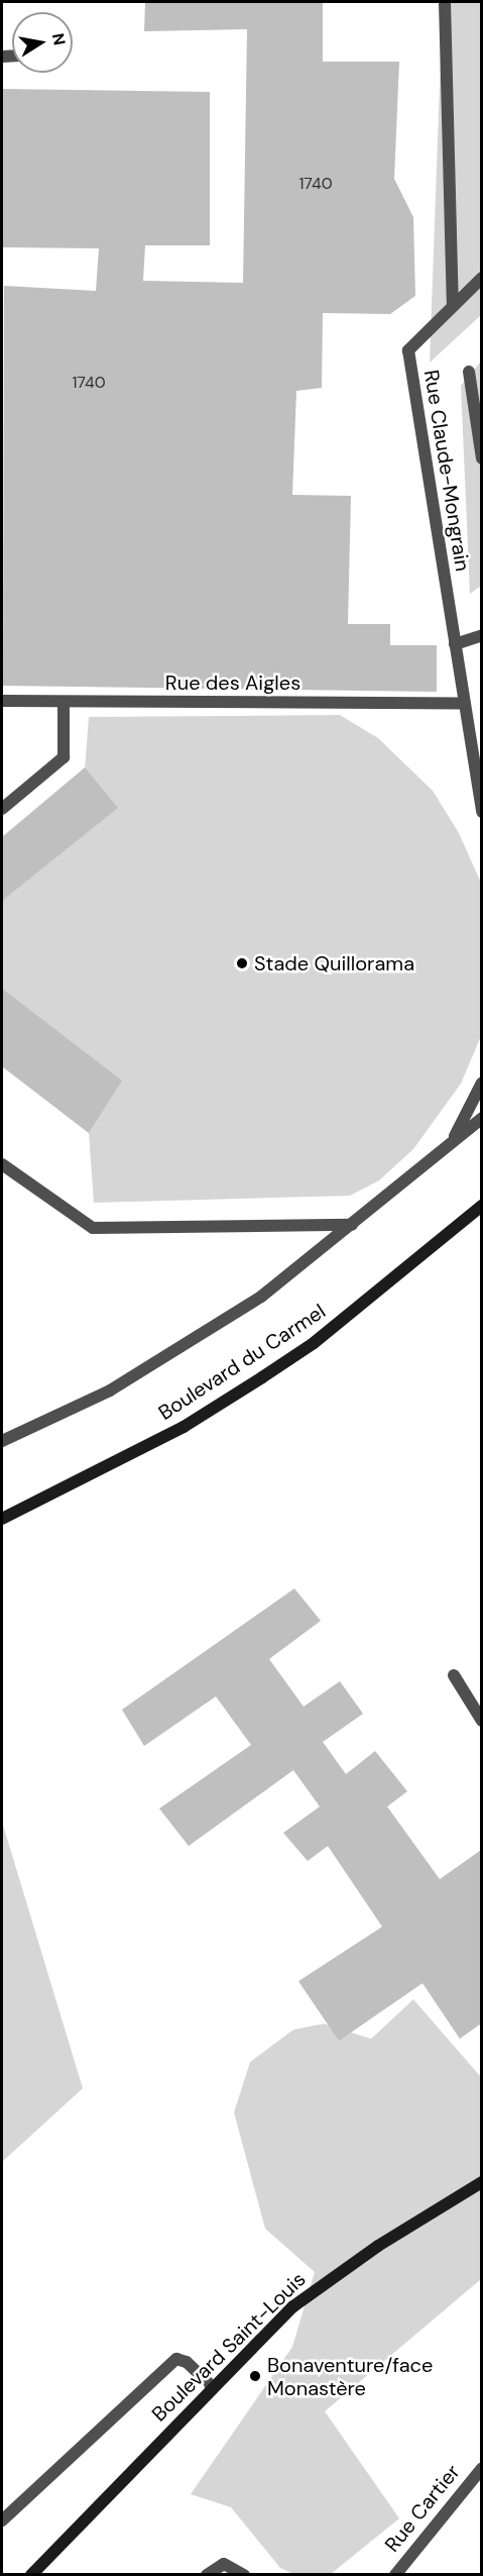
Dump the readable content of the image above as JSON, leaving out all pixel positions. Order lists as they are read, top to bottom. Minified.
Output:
{"streets":{"street":["Rue Claude-Mongrain","Rue des Aigles","Boulevard du Carmel","Boulevard Saint-Louis","Rue Cartier"]},"crossings":[["Rue Claude-Mongrain","Rue des Aigles"]],"places":["Stade Quillorama","Bonaventure/face Monastère"],"house_numbers":["1740","1740"],"north":"right"}
